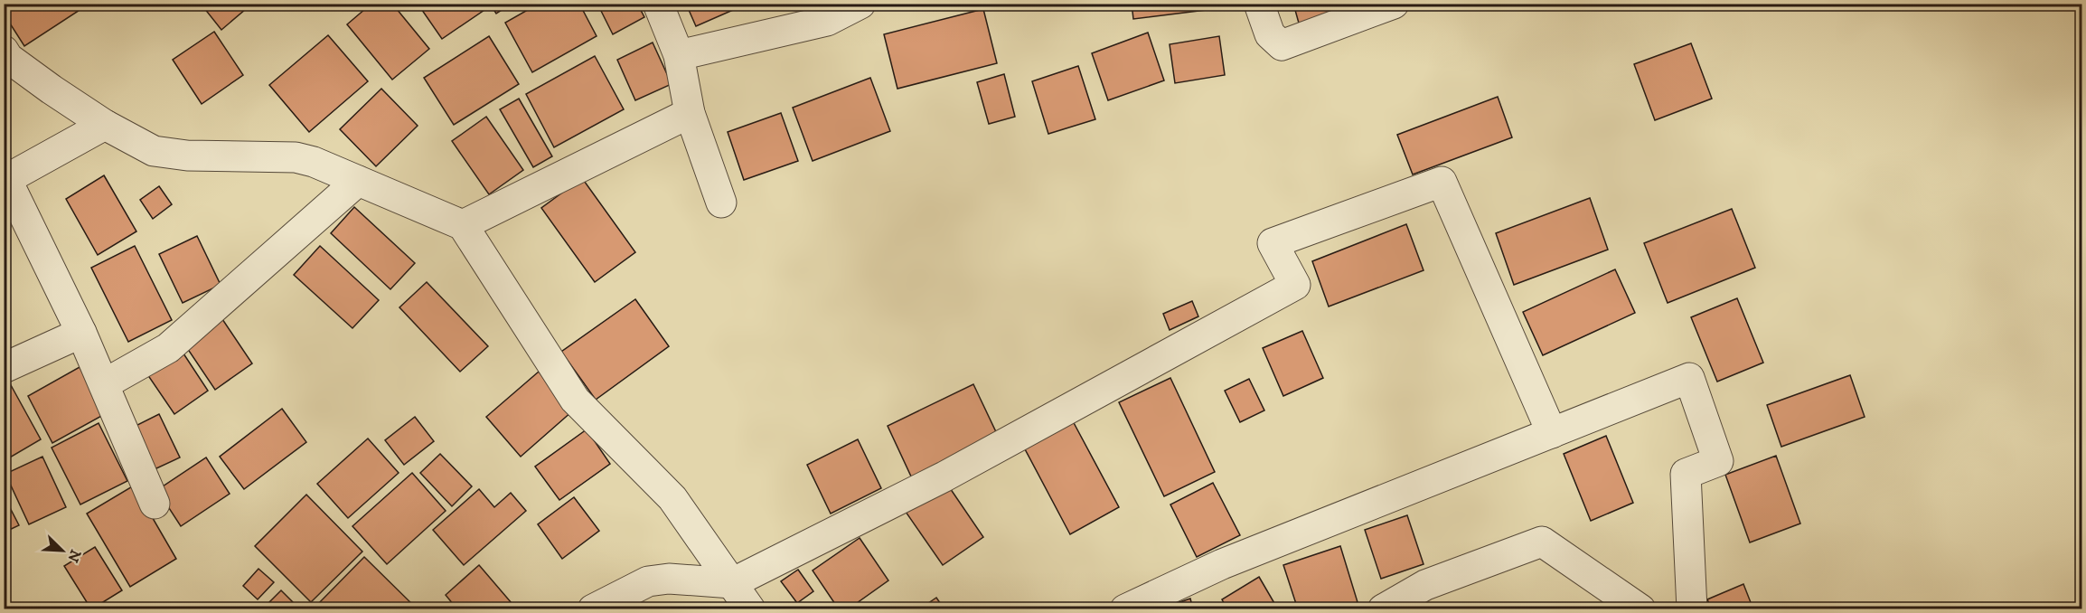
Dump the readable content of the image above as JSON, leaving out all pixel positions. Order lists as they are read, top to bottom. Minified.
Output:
{"north":"bottom right"}
